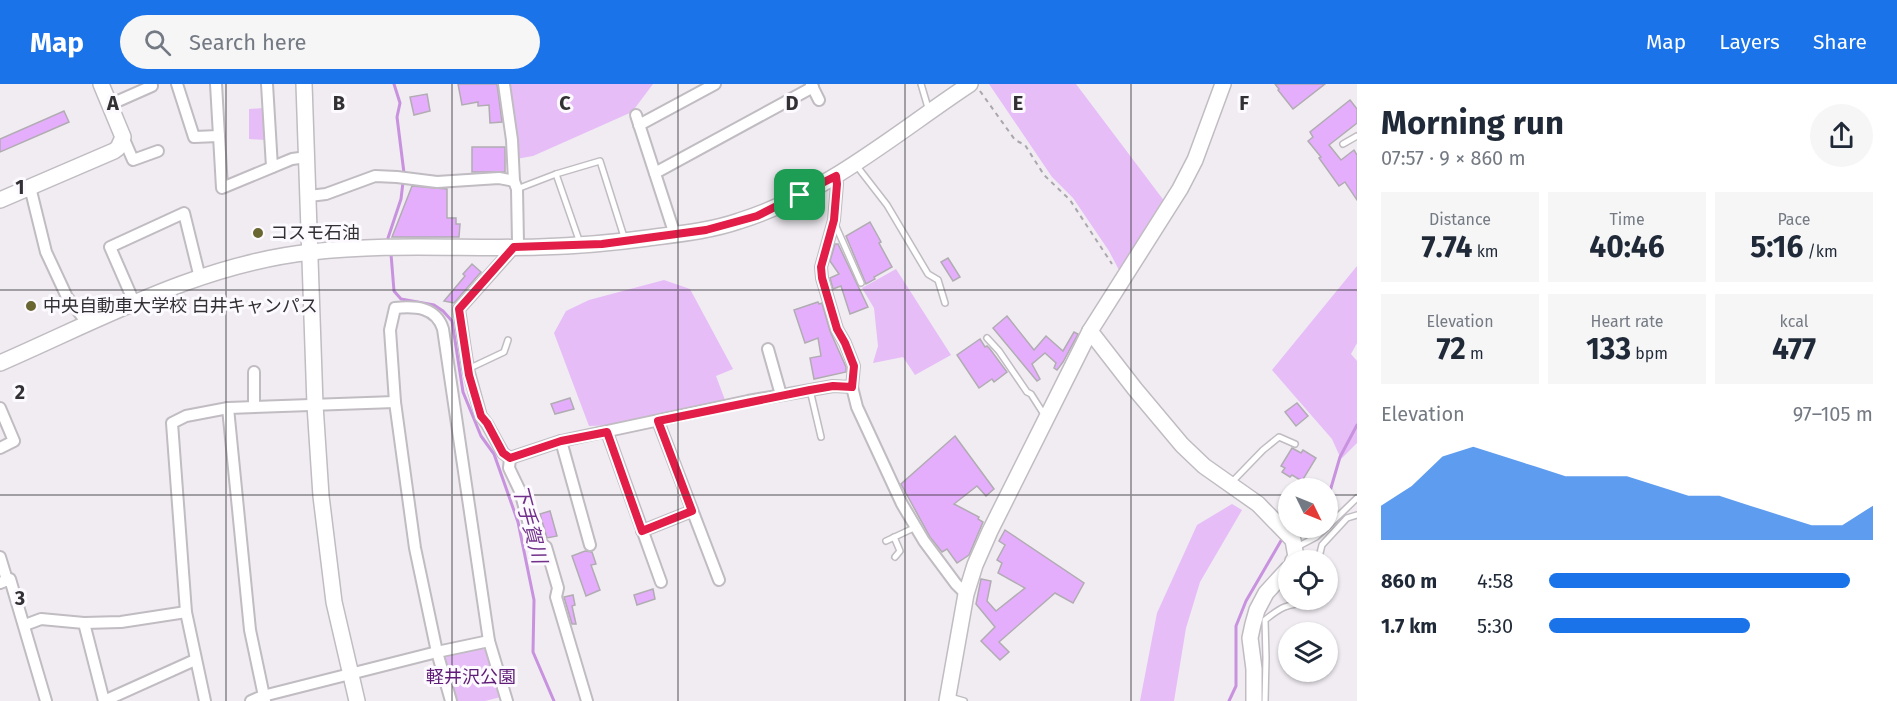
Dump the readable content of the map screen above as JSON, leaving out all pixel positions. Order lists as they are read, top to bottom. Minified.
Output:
{"water":["下手賀川"],"parks":["軽井沢公園"],"places":["コスモ石油","中央自動車大学校 白井キャンパス"],"north":"bottom right","page":{"header":"Map","search":"Search here","nav":["Map","Layers","Share"],"heading":["Morning run","07:57 · 9 × 860 m"],"stats":[["Distance","7.74 km"],["Time","40:46"],["Pace","5:16 /km"],["Elevation","72 m"],["Heart rate","133 bpm"],["kcal","477"]],"chart":["Elevation","97–105 m"],"list":[{"name":"860 m","note":"4:58"},{"name":"1.7 km","note":"5:30"}]},"grid":{"columns":["A","B","C","D","E","F"],"rows":["1","2","3"]}}
